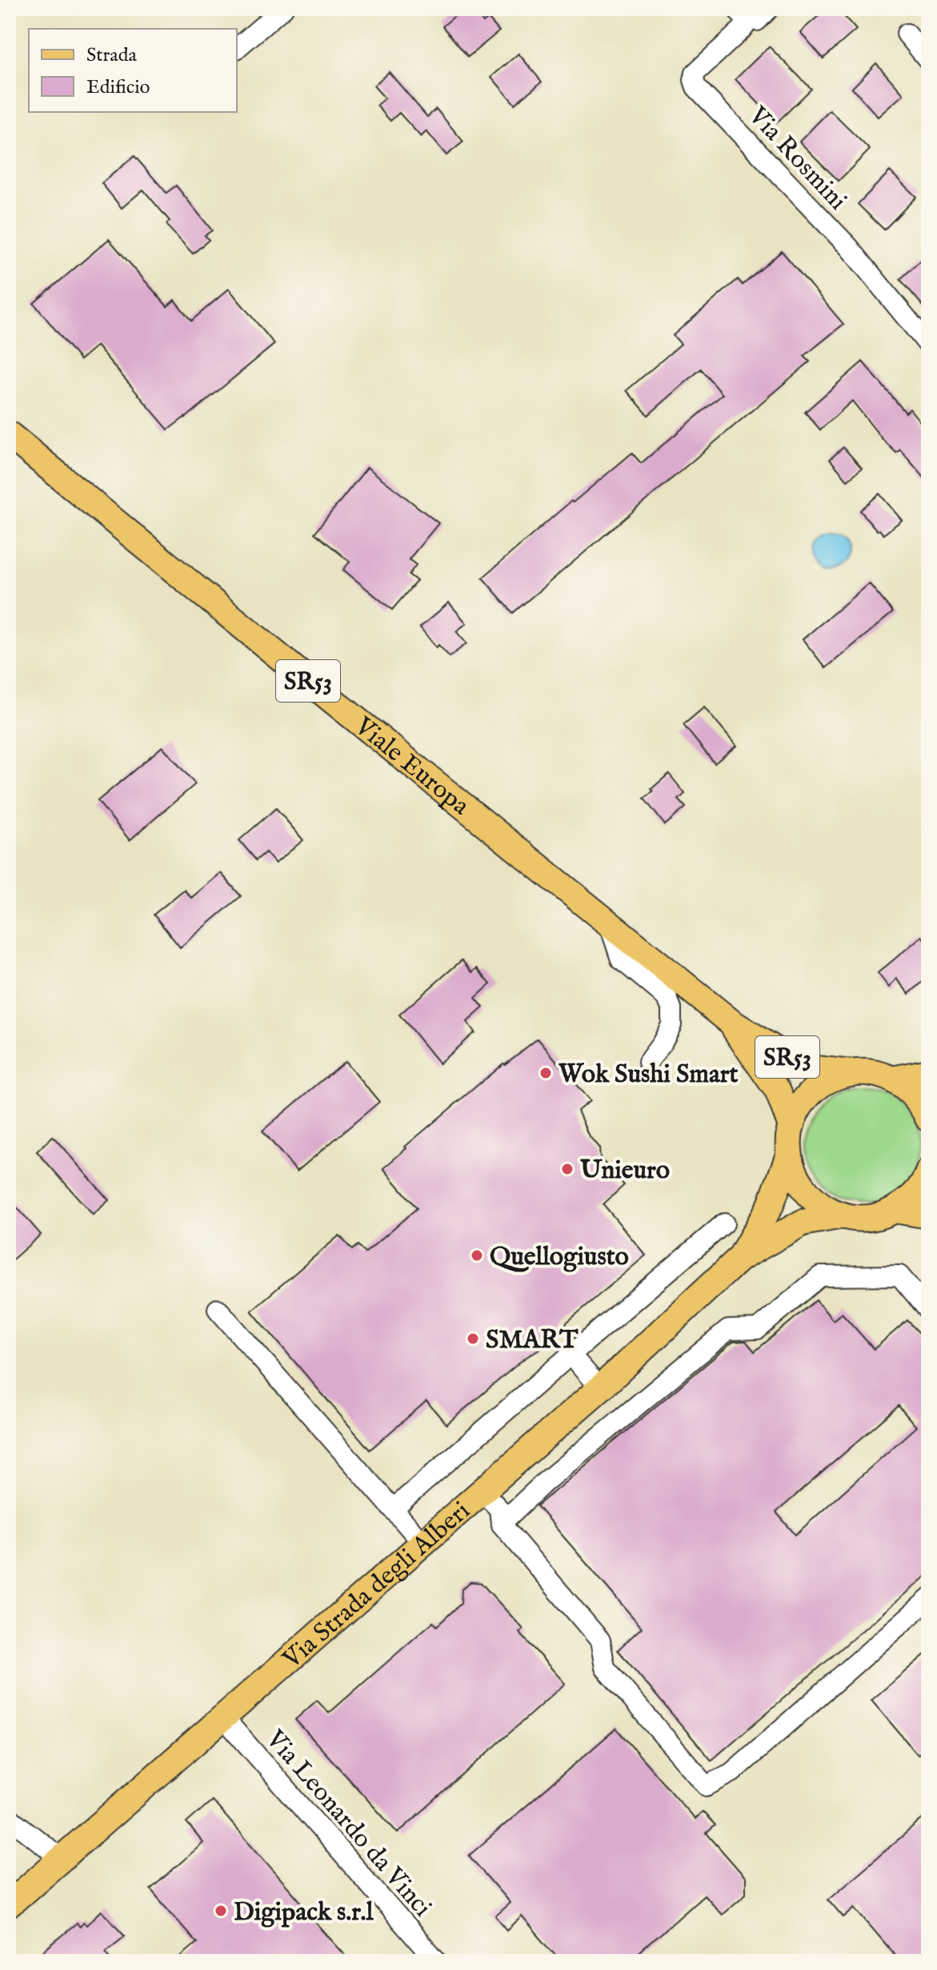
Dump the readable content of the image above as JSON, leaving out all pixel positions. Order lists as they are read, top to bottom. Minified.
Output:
{"streets":{"main road":["SR53","Viale Europa","Via Strada degli Alberi"],"street":["Via Rosmini","Via Leonardo da Vinci"]},"crossings":[["Viale Europa","Via Strada degli Alberi"],["Via Strada degli Alberi","Via Leonardo da Vinci"]],"places":["Wok Sushi Smart","Unieuro","Quellogiusto","SMART","Digipack s.r.l"],"legend":["Strada","Edificio"]}
